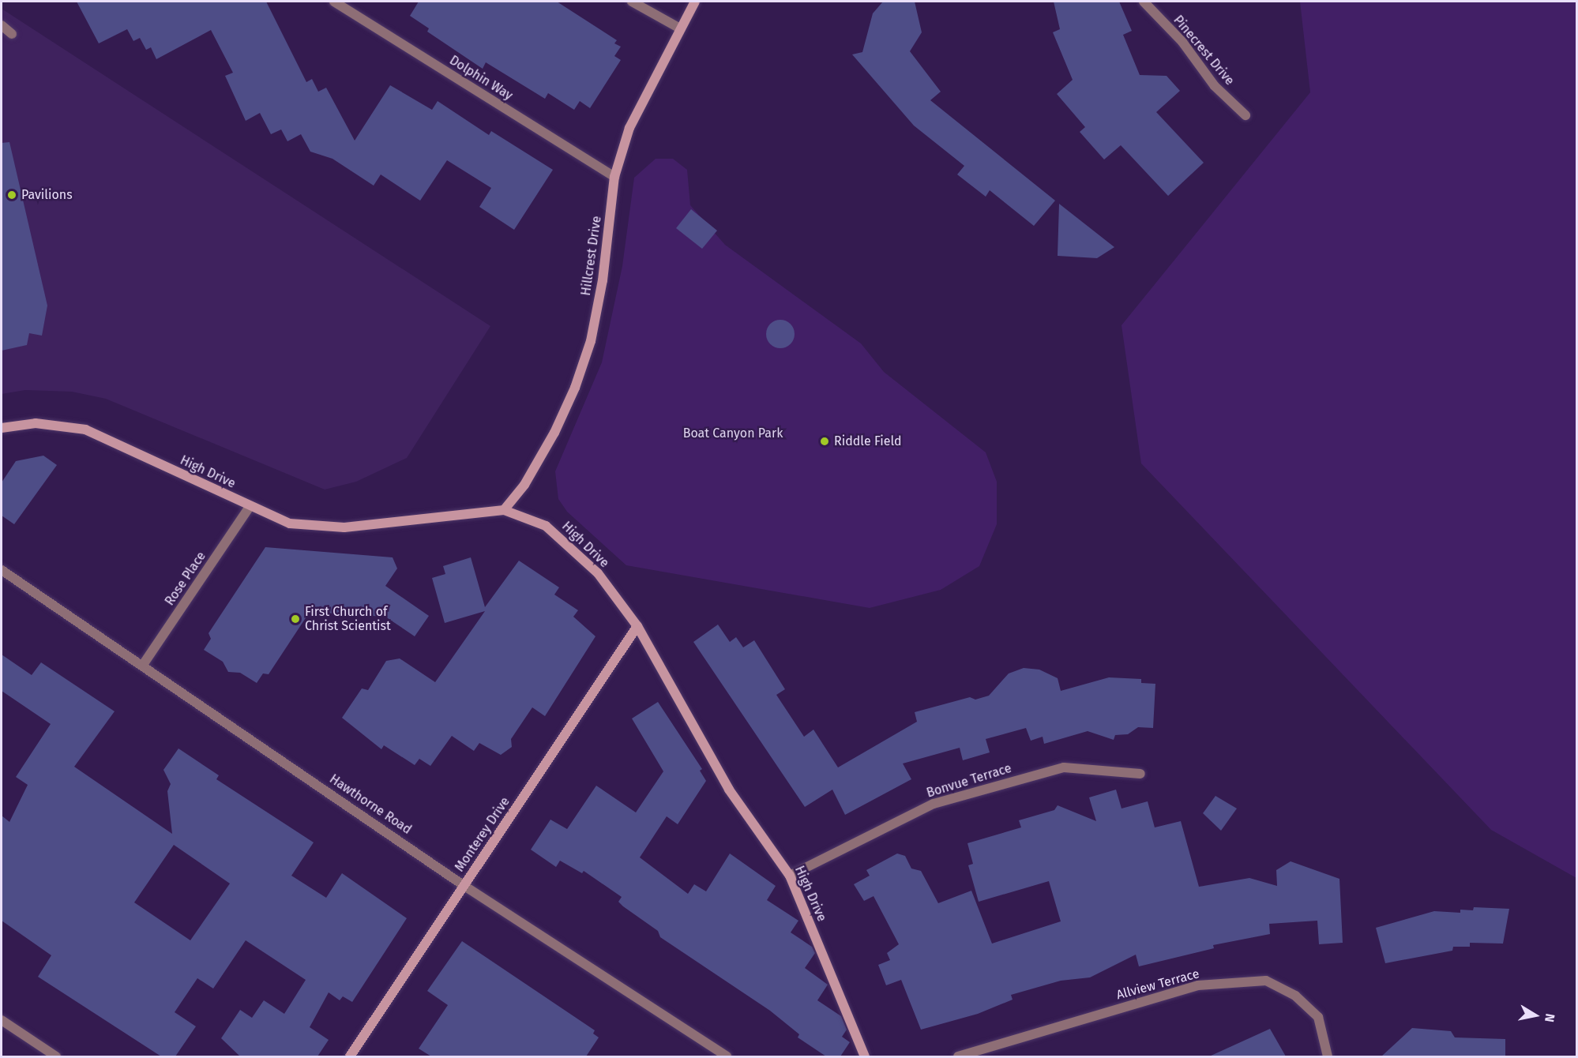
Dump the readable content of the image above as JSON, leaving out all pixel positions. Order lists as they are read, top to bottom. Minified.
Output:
{"streets":{"street":["Pinecrest Drive","Dolphin Way","Hillcrest Drive","High Drive","Rose Place","Bonvue Terrace","Hawthorne Road","Monterey Drive","Allview Terrace"]},"crossings":[["Dolphin Way","Hillcrest Drive"],["Hillcrest Drive","High Drive"],["High Drive","Rose Place"],["High Drive","Bonvue Terrace"],["High Drive","Monterey Drive"],["Rose Place","Hawthorne Road"],["Hawthorne Road","Monterey Drive"]],"parks":["Boat Canyon Park"],"places":["Pavilions","Riddle Field","First Church of Christ Scientist"],"north":"right"}
